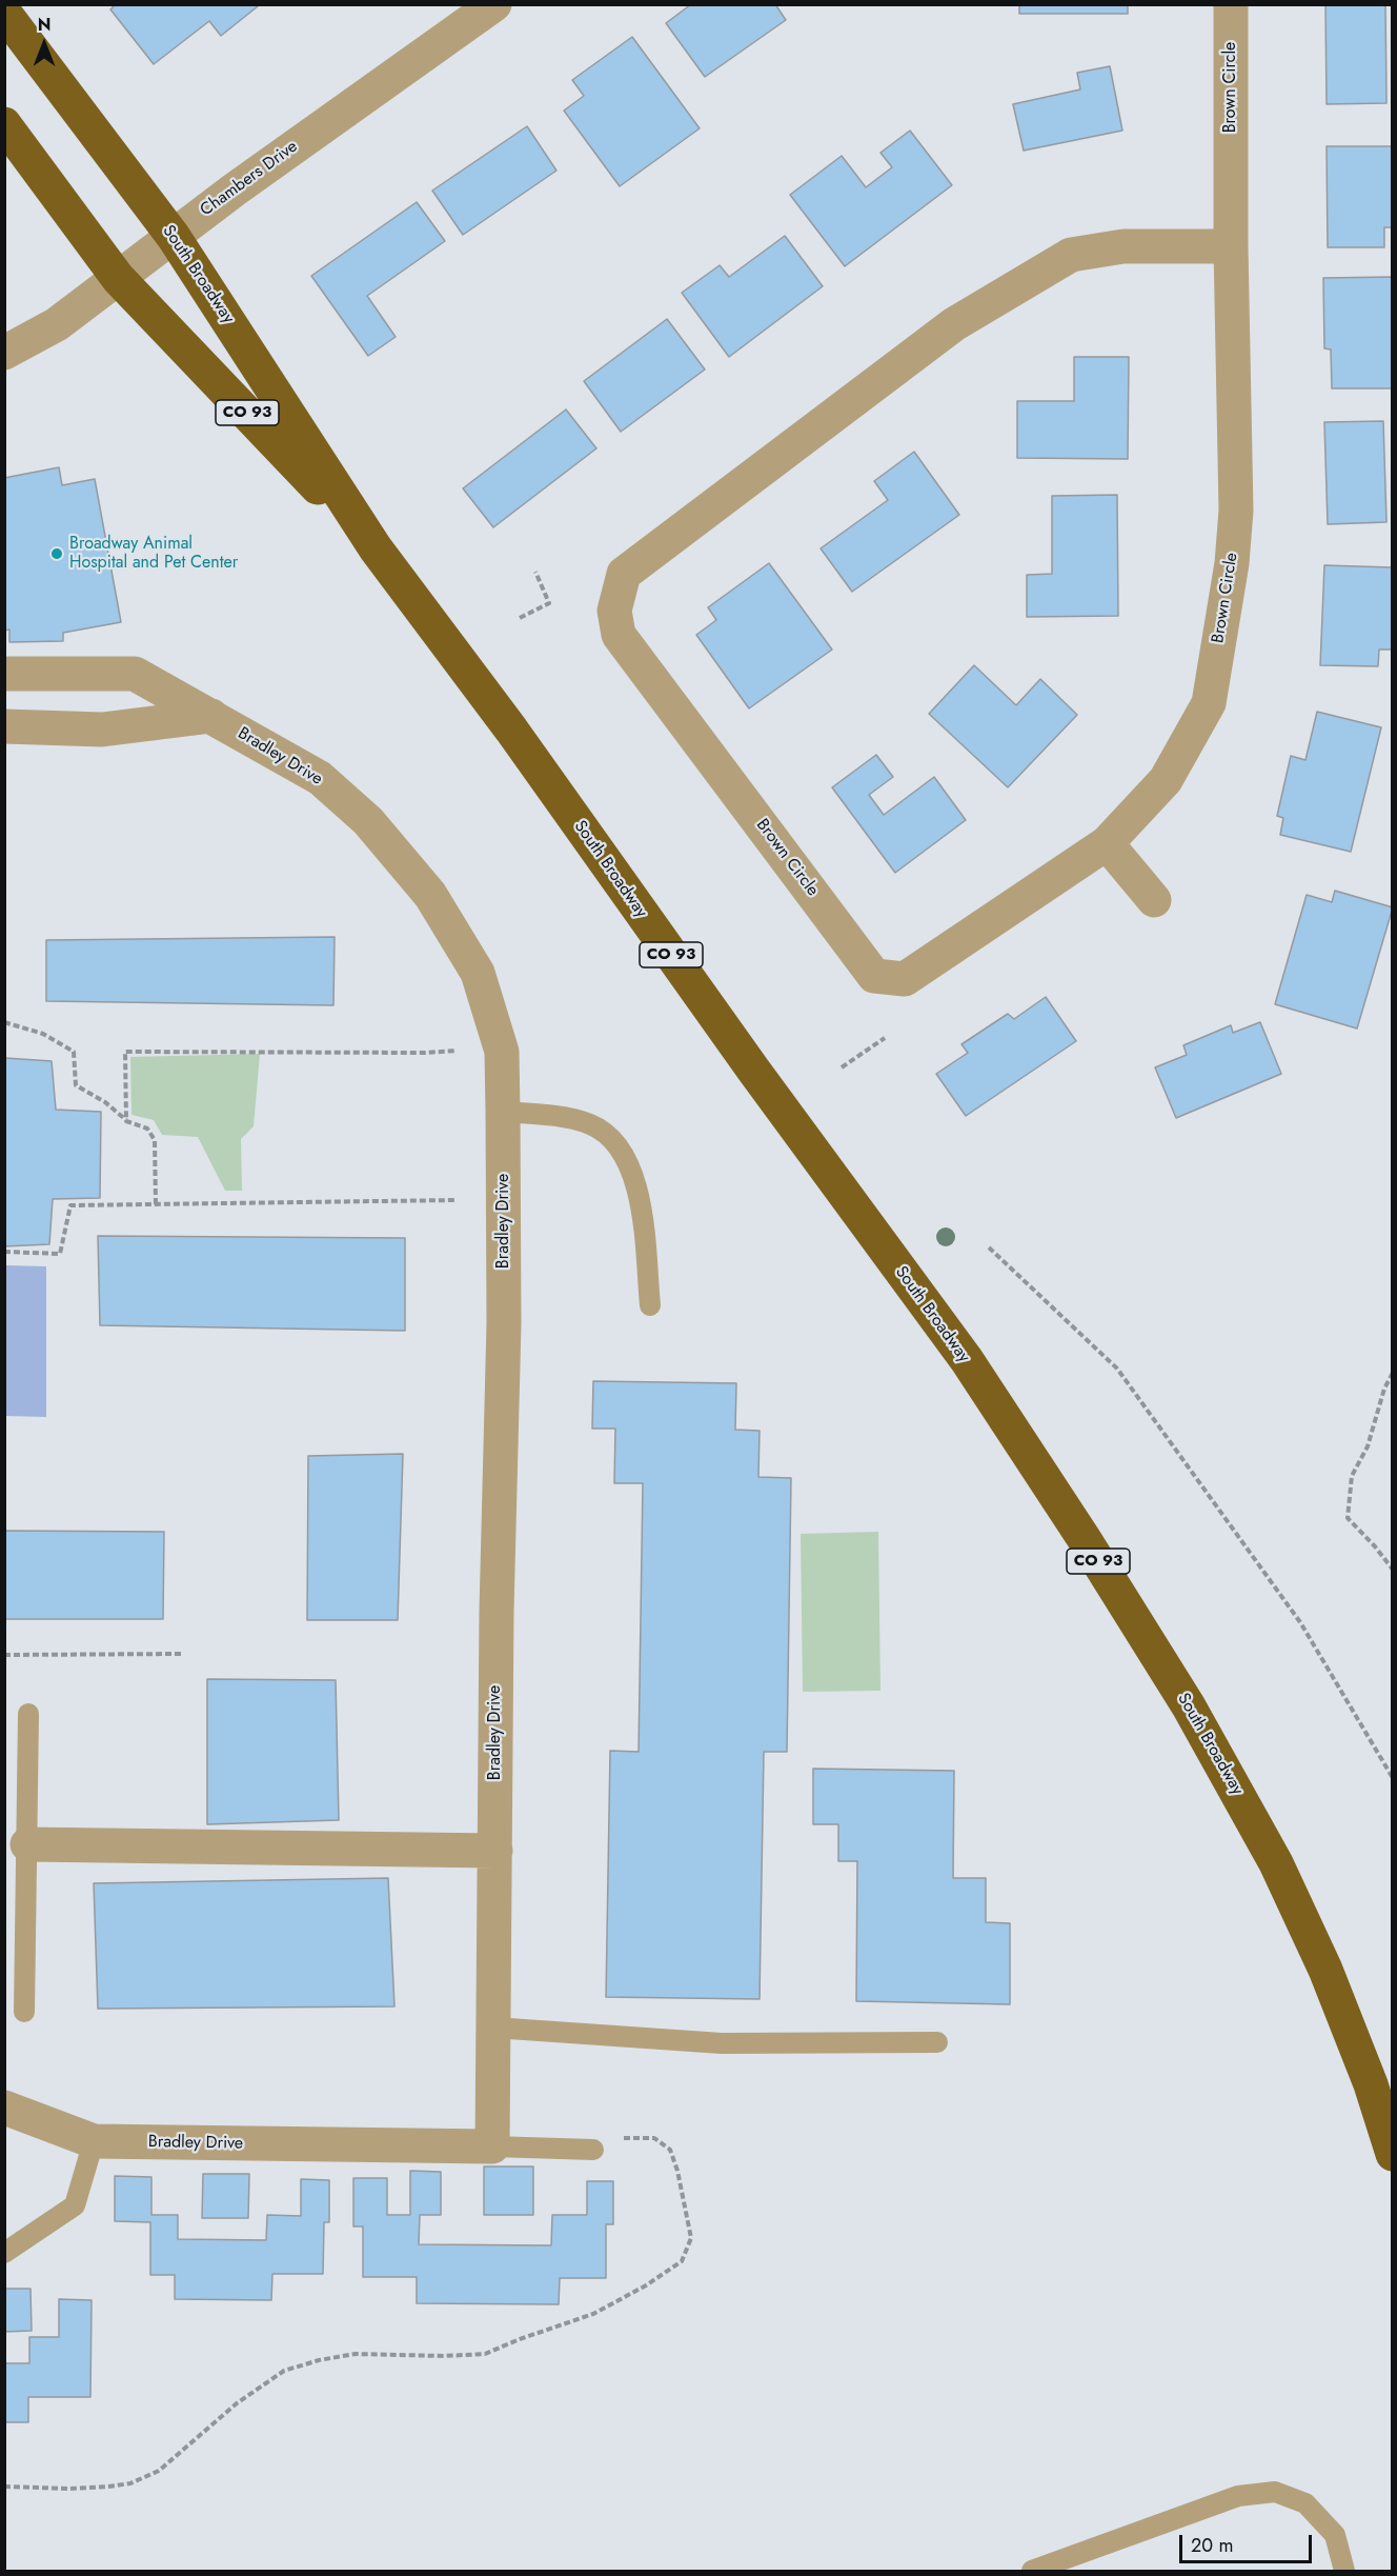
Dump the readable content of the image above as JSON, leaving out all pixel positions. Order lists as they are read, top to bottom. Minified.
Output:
{"streets":{"highway":["South Broadway","CO 93"],"street":["Brown Circle","Chambers Drive","Bradley Drive"]},"crossings":[["Chambers Drive","South Broadway"]],"places":["Broadway Animal Hospital and Pet Center"],"scale_bar":"20 m","north":"top"}
